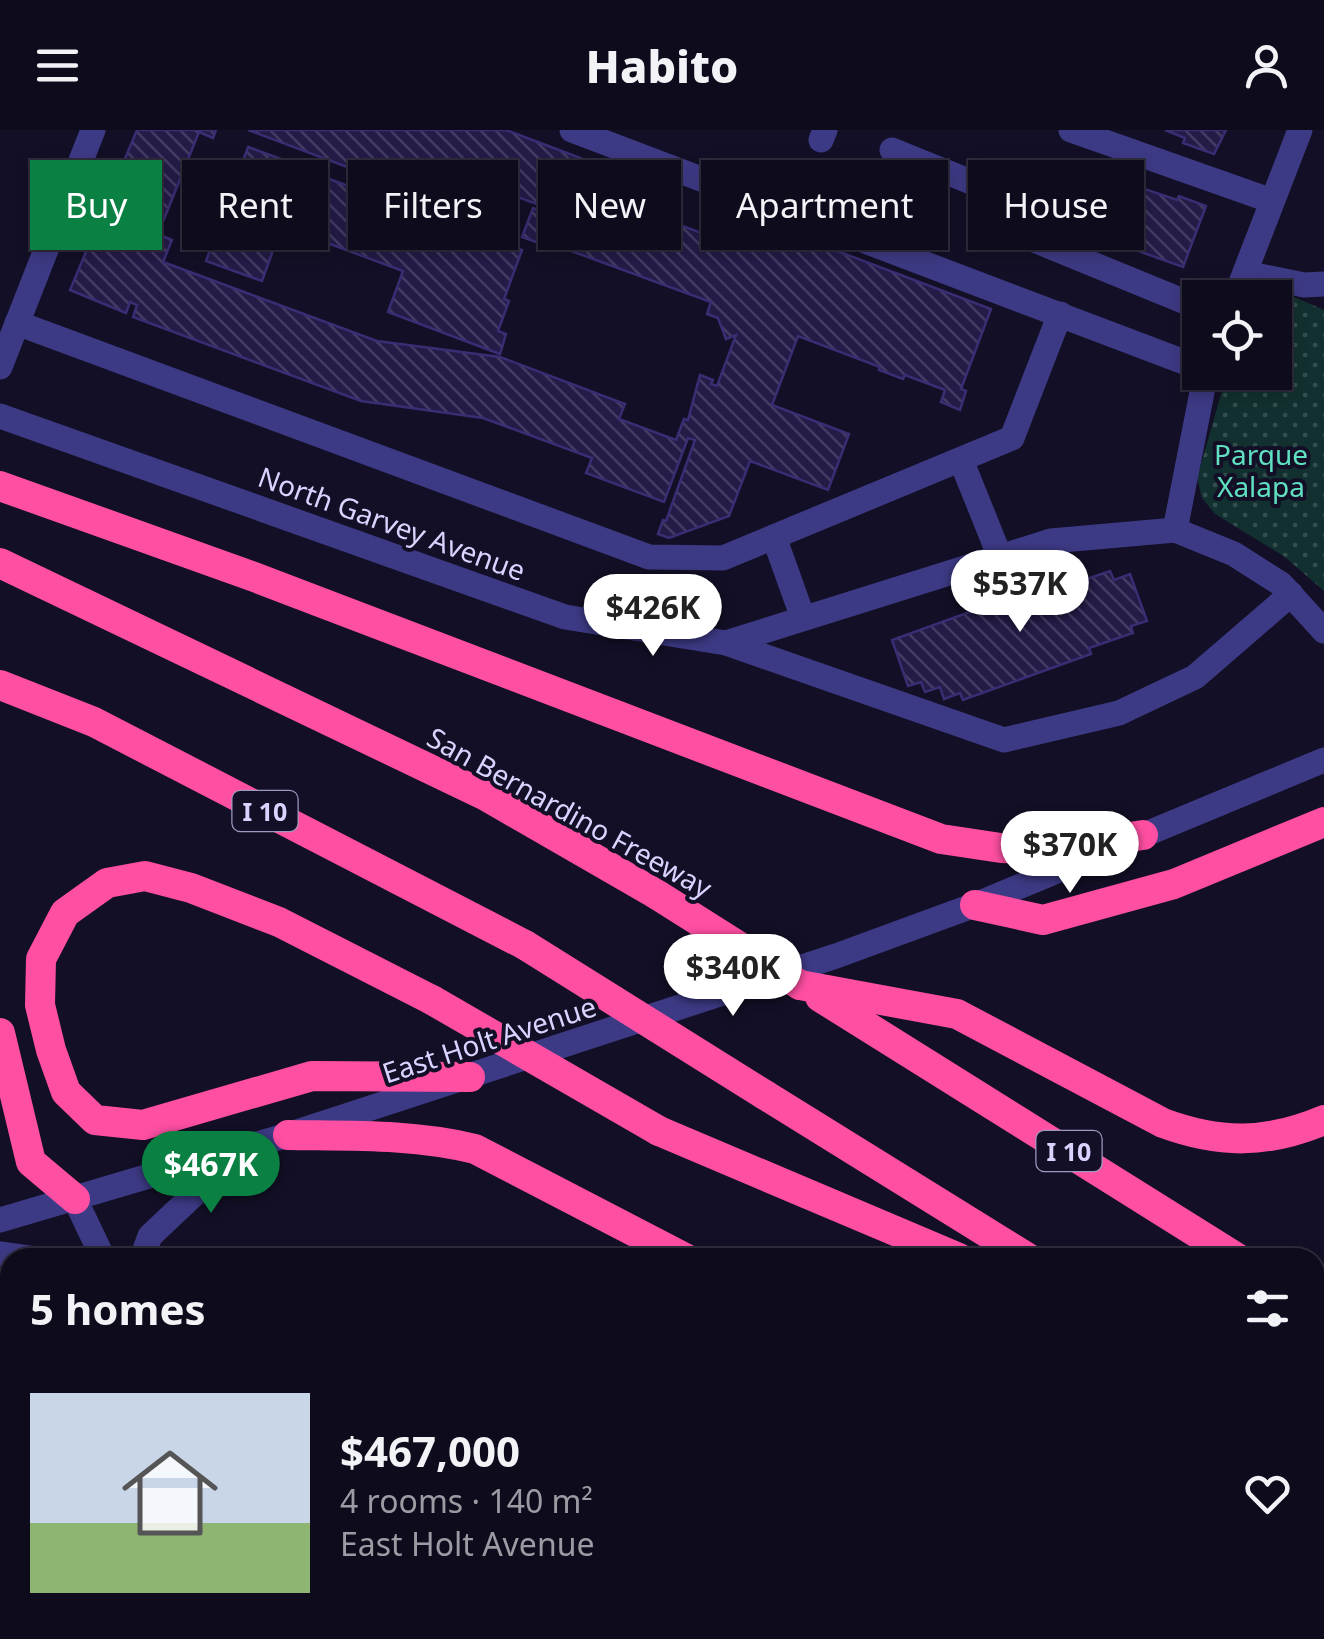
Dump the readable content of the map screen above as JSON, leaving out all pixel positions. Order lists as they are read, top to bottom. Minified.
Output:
{"streets":{"highway":["I 10","San Bernardino Freeway"],"street":["North Garvey Avenue","East Holt Avenue"]},"parks":["Parque Xalapa"],"page":{"header":"Habito","chip":["Buy","Rent","Filters","New","Apartment","House"],"price":["$537K","$426K","$370K","$340K","$467K"],"heading":"5 homes","list":[{"name":"$467,000","note":"4 rooms · 140 m² · East Holt Avenue"}]}}
